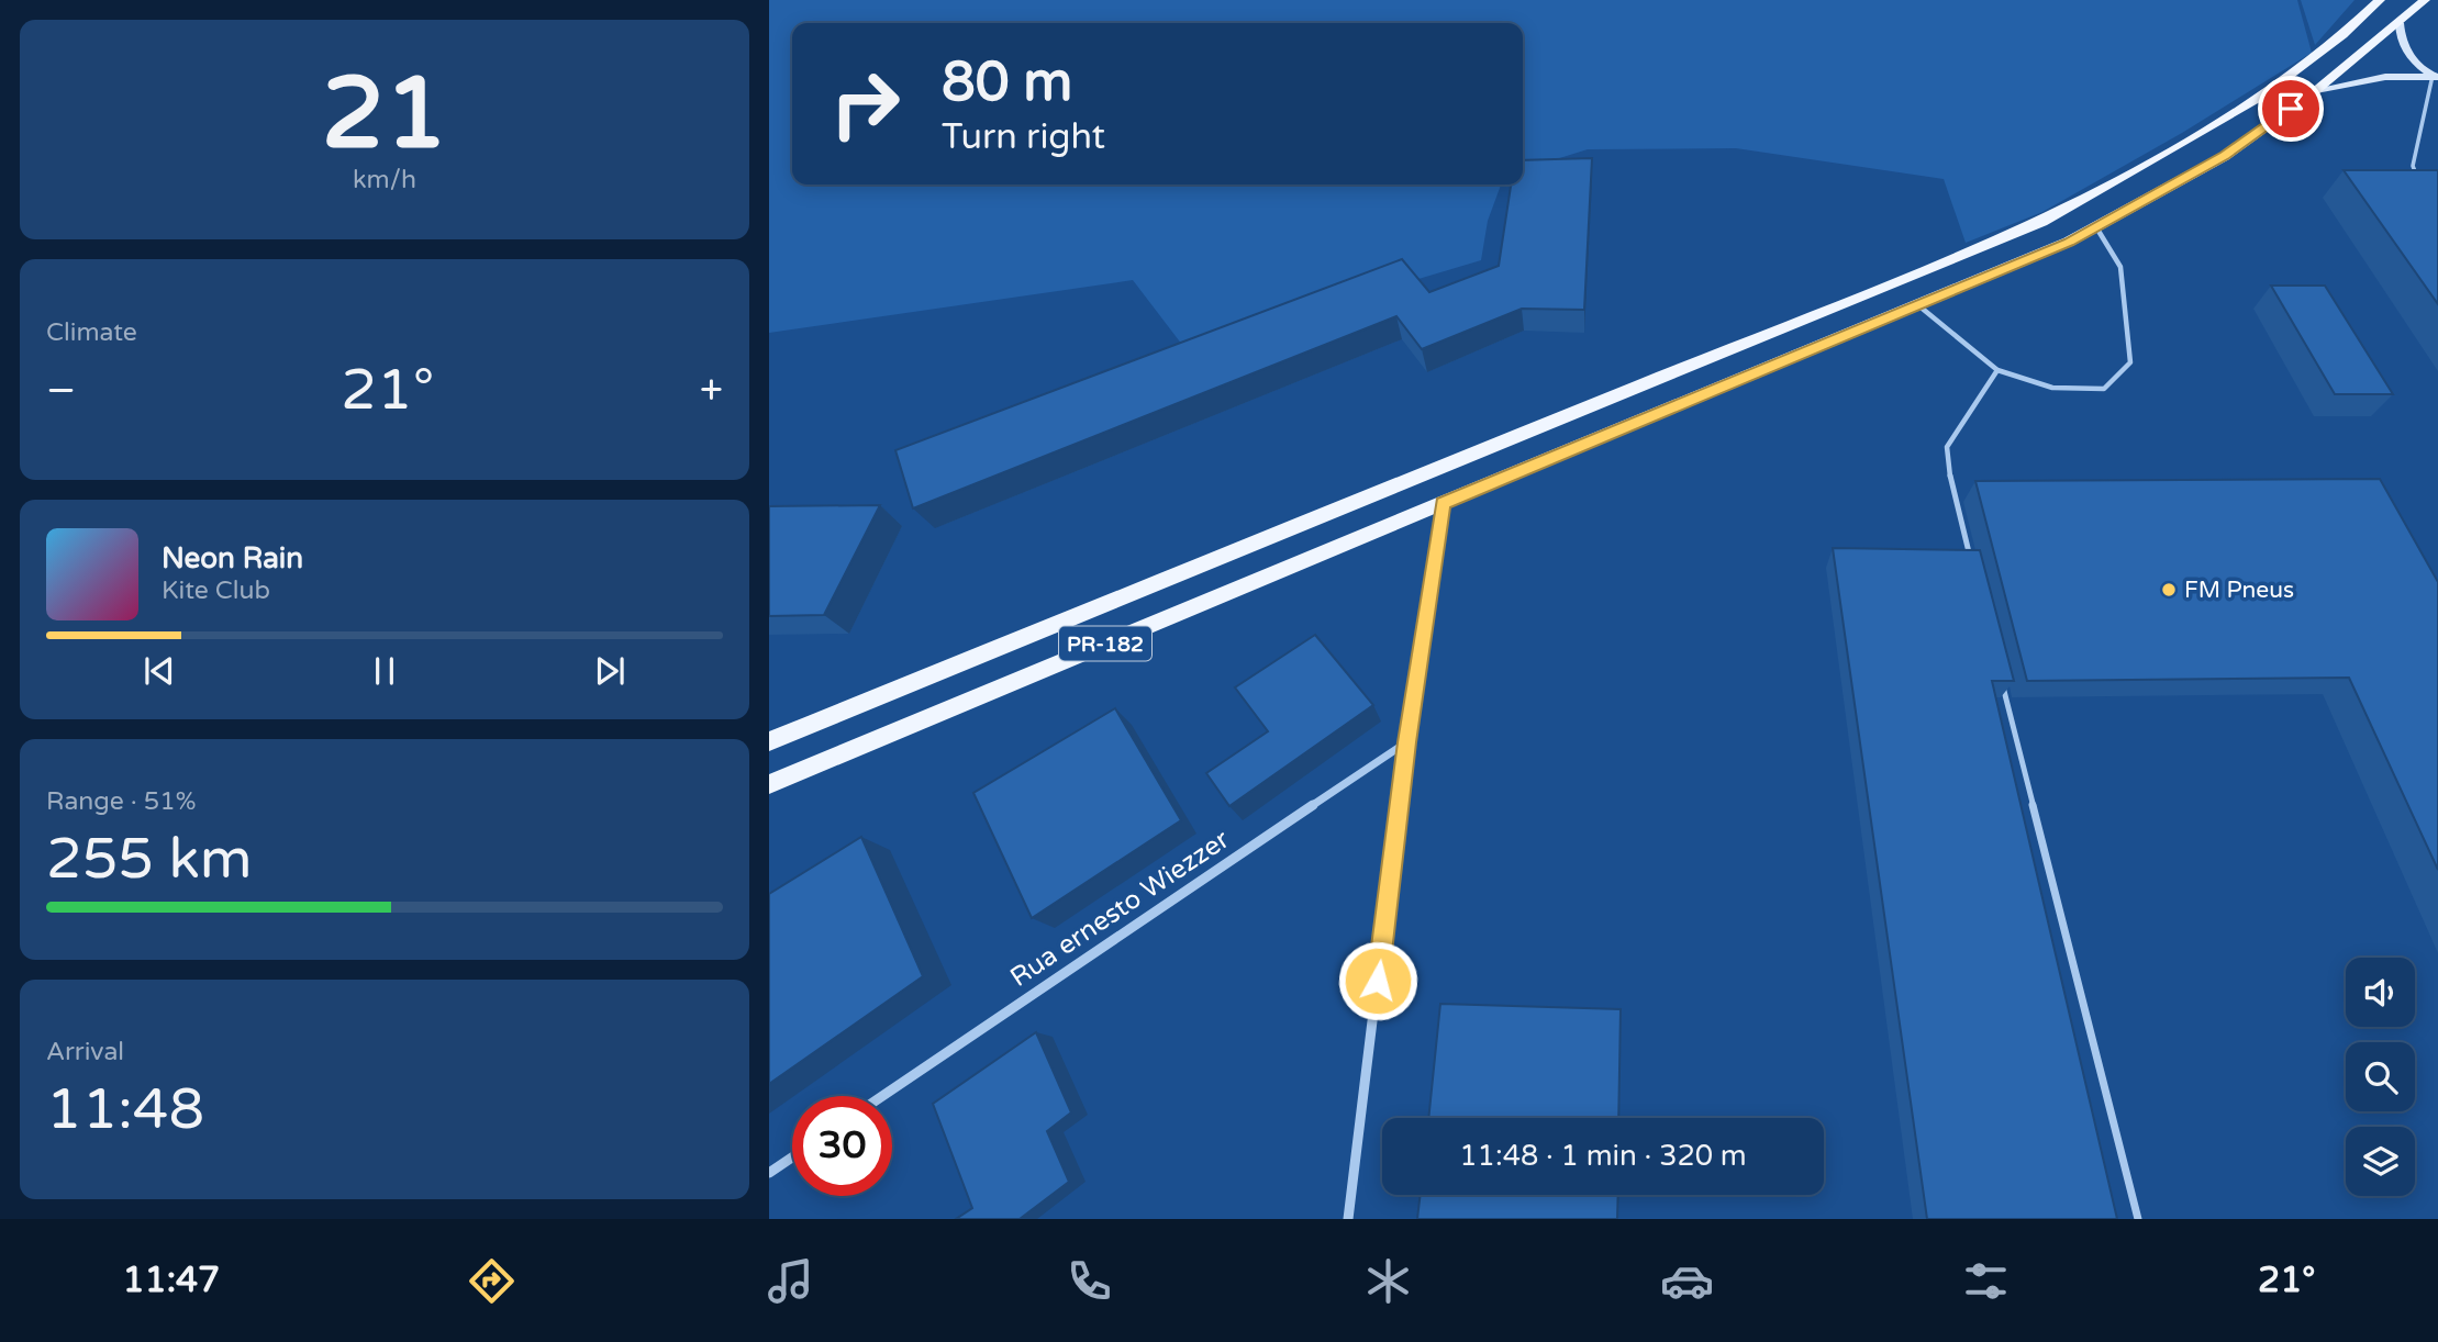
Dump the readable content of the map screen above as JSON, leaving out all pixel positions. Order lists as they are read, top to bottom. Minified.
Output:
{"streets":{"main road":["PR-182"],"street":["Rua ernesto Wiezzer"]},"places":["FM Pneus"],"page":{"tile":[["21","km/h"],"Climate",["Range · 51%","255 km"],["Arrival","11:48"]],"turn":["80 m","Turn right"],"heat":["−","21°","+"],"song":["Neon Rain","Kite Club"],"limit":"30","trip":"11:48 · 1 min · 320 m","tabs":["11:47","21°"]}}
